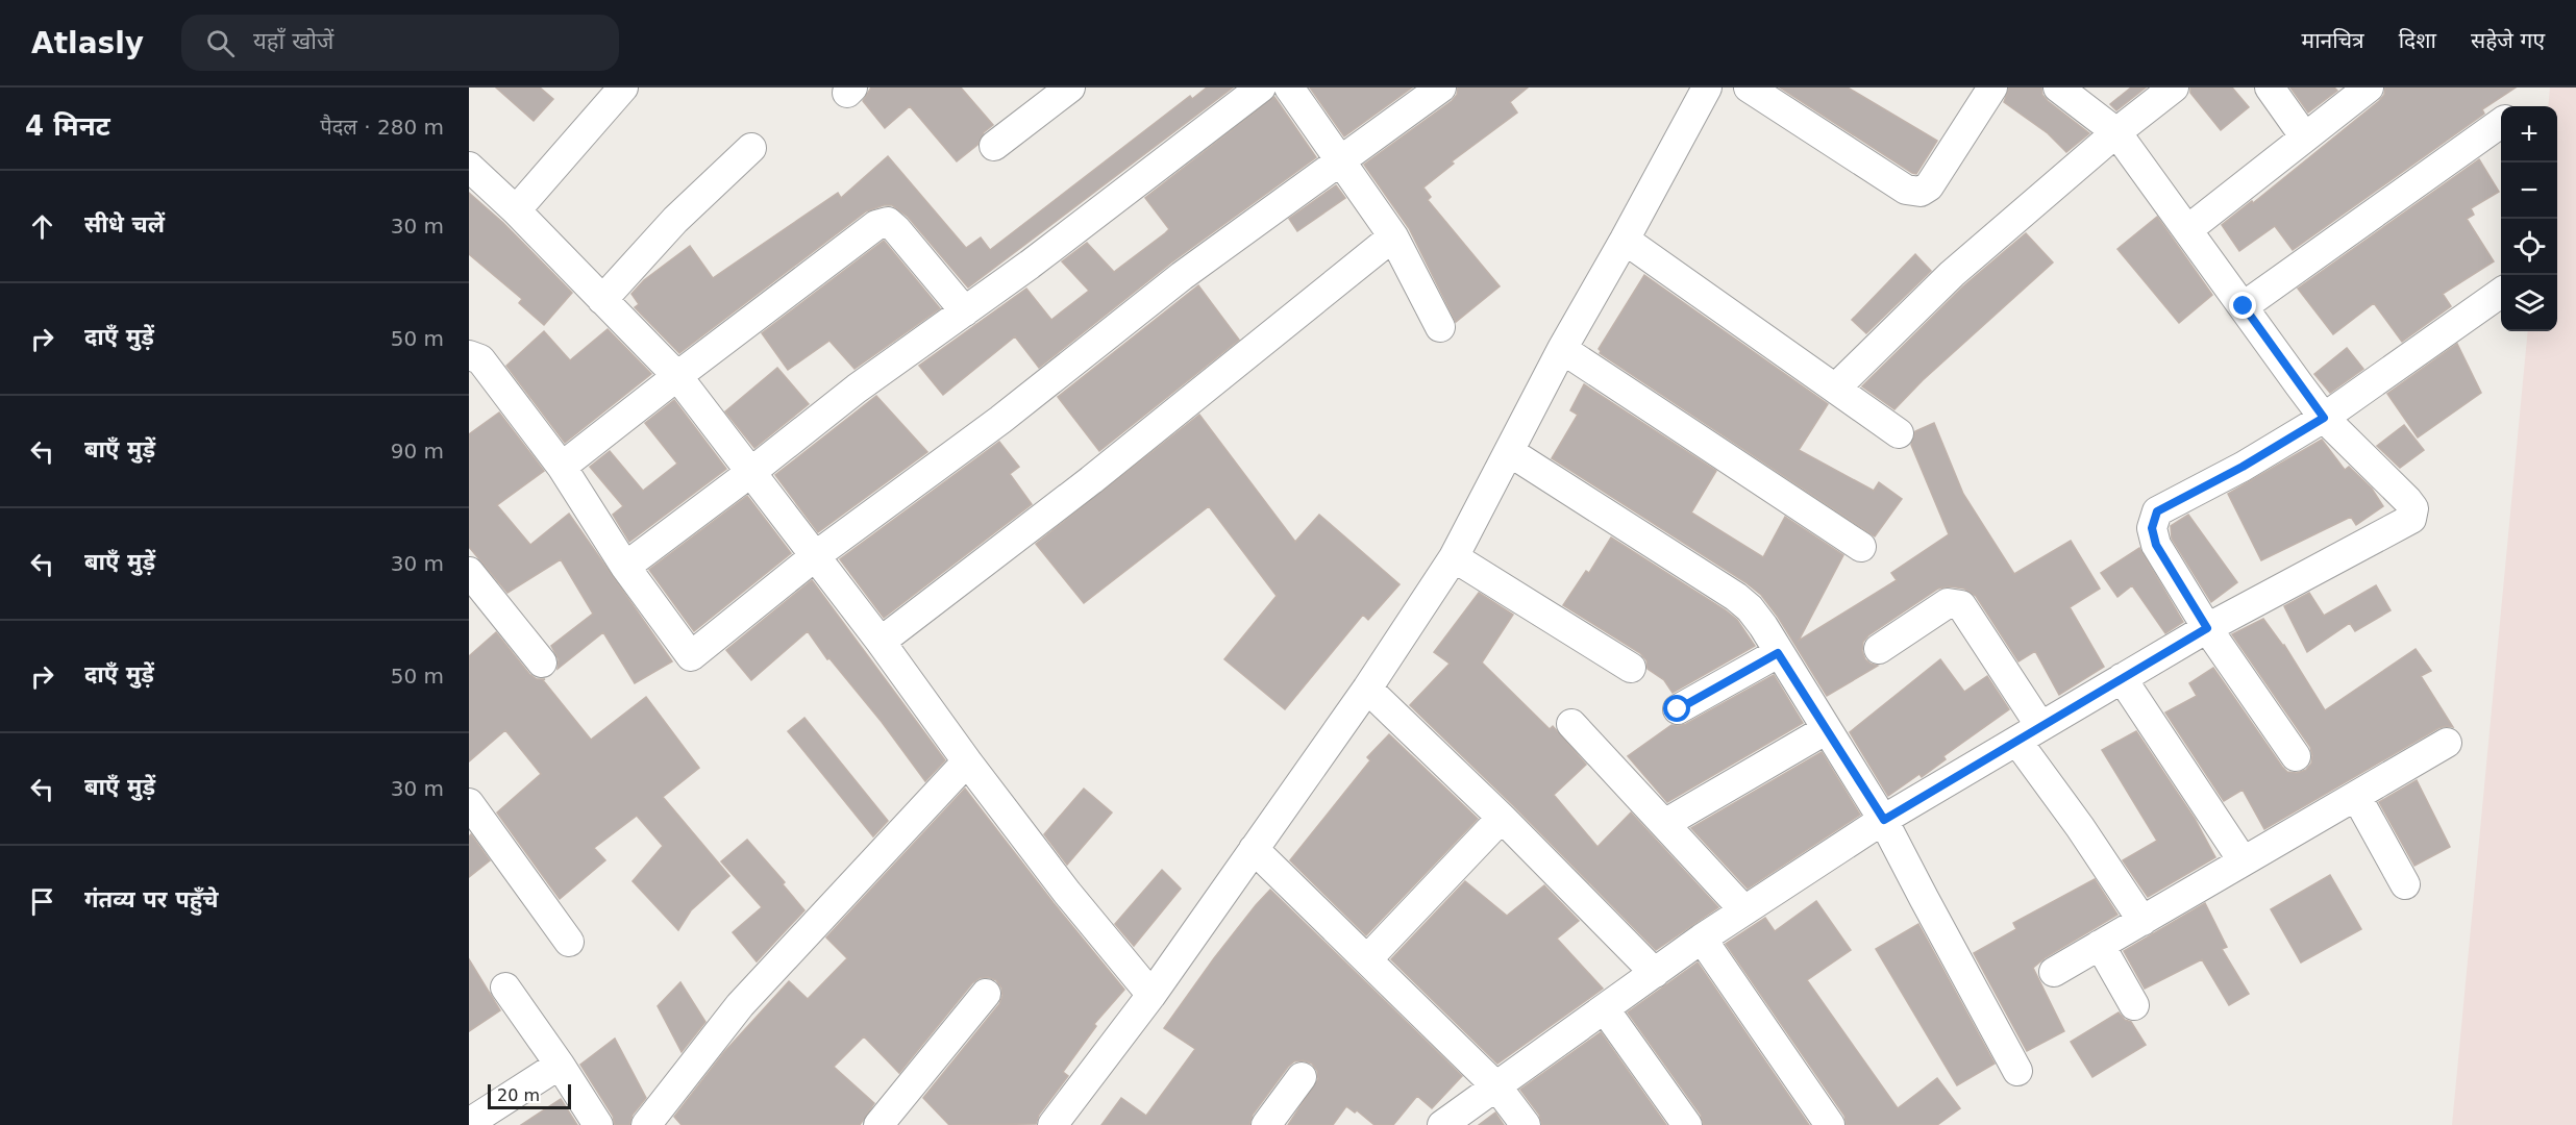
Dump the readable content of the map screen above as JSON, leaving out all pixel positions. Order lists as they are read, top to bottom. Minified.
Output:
{"scale_bar":"20 m","page":{"header":"Atlasly","search":"यहाँ खोजें","nav":["मानचित्र","दिशा","सहेजे गए"],"heading":["4 मिनट","पैदल · 280 m"],"map_buttons":["+","−"],"list":[["सीधे चलें","30 m"],["दाएँ मुड़ें","50 m"],["बाएँ मुड़ें","90 m"],["बाएँ मुड़ें","30 m"],["दाएँ मुड़ें","50 m"],["बाएँ मुड़ें","30 m"],"गंतव्य पर पहुँचे"],"scale":"20 m"}}
